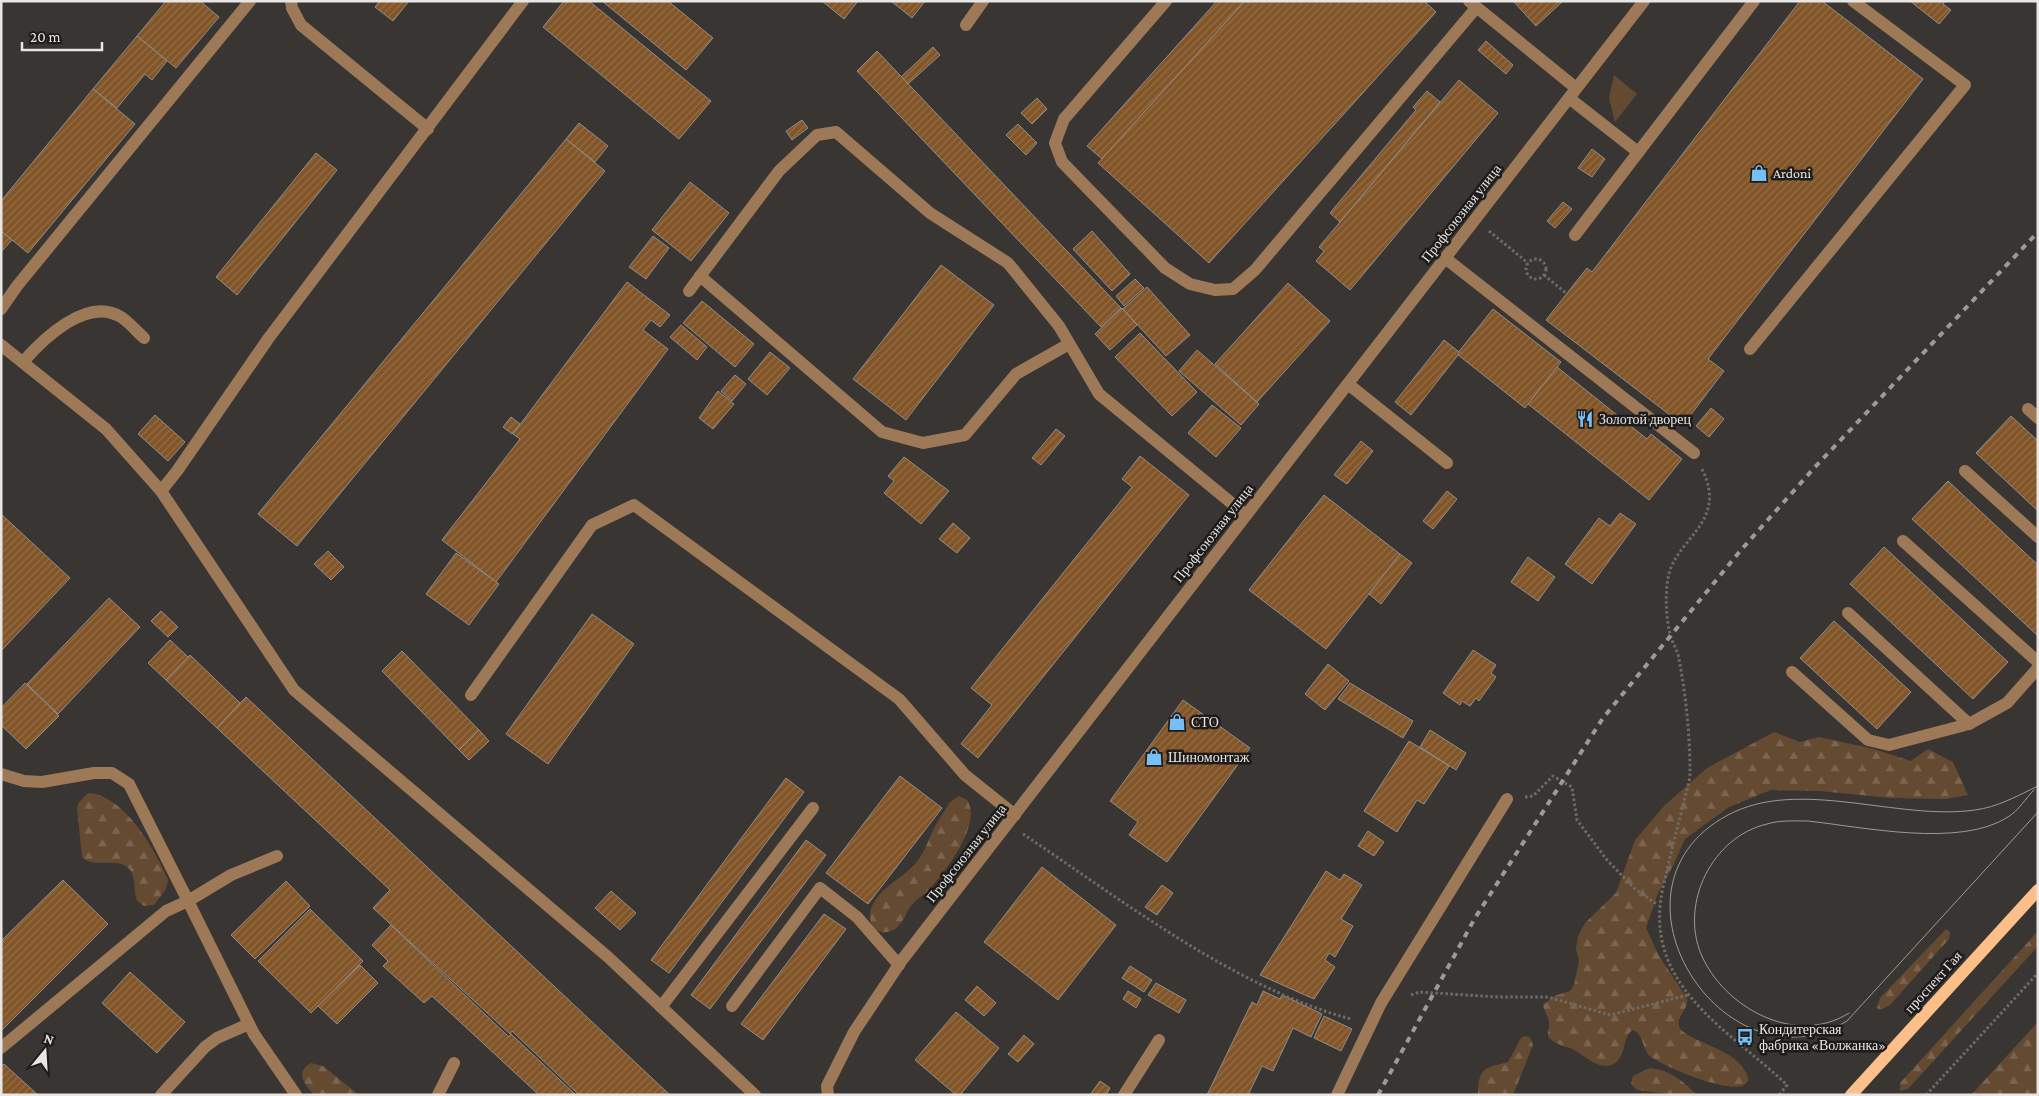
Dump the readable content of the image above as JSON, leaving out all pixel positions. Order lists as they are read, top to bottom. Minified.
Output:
{"streets":{"main road":["проспект Гая"],"street":["Профсоюзная улица"]},"places":{"shop":["Ardoni","СТО","Шиномонтаж"],"restaurant":["Золотой дворец"],"bus stop":["Кондитерская фабрика «Волжанка»"]},"scale_bar":"20 m","north":"top"}
